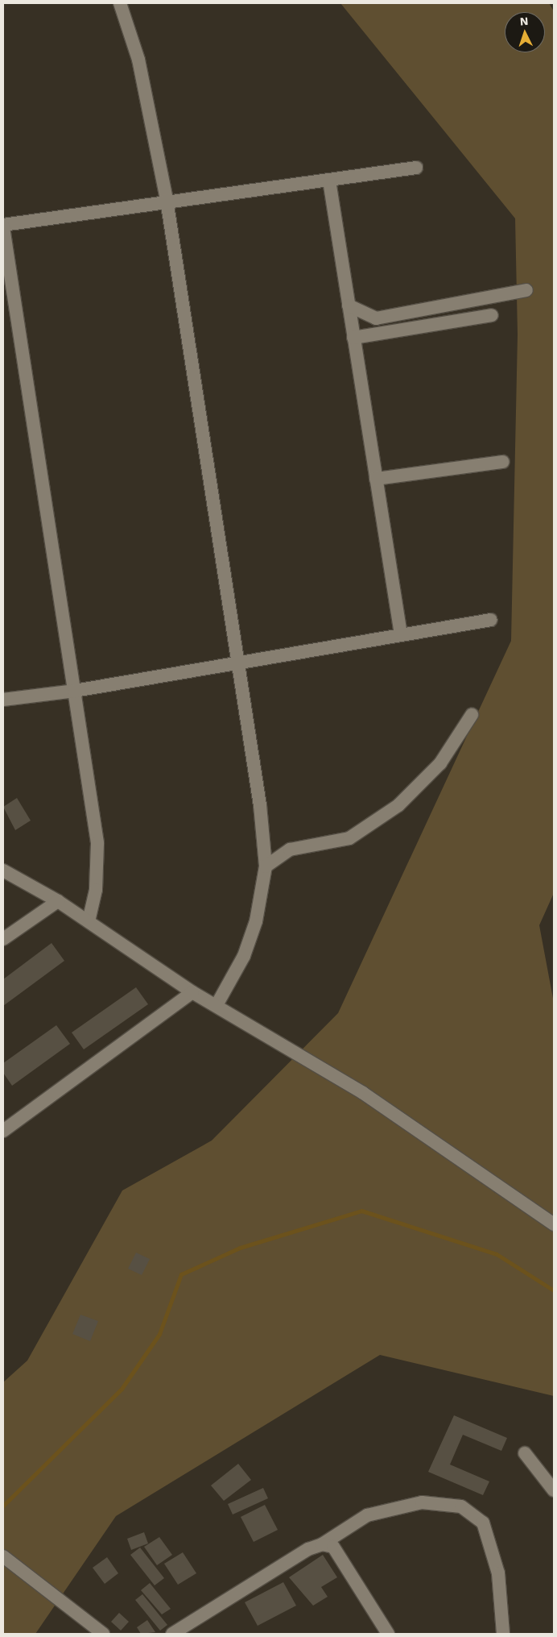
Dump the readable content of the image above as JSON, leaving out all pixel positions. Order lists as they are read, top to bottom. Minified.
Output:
{"north":"top"}
